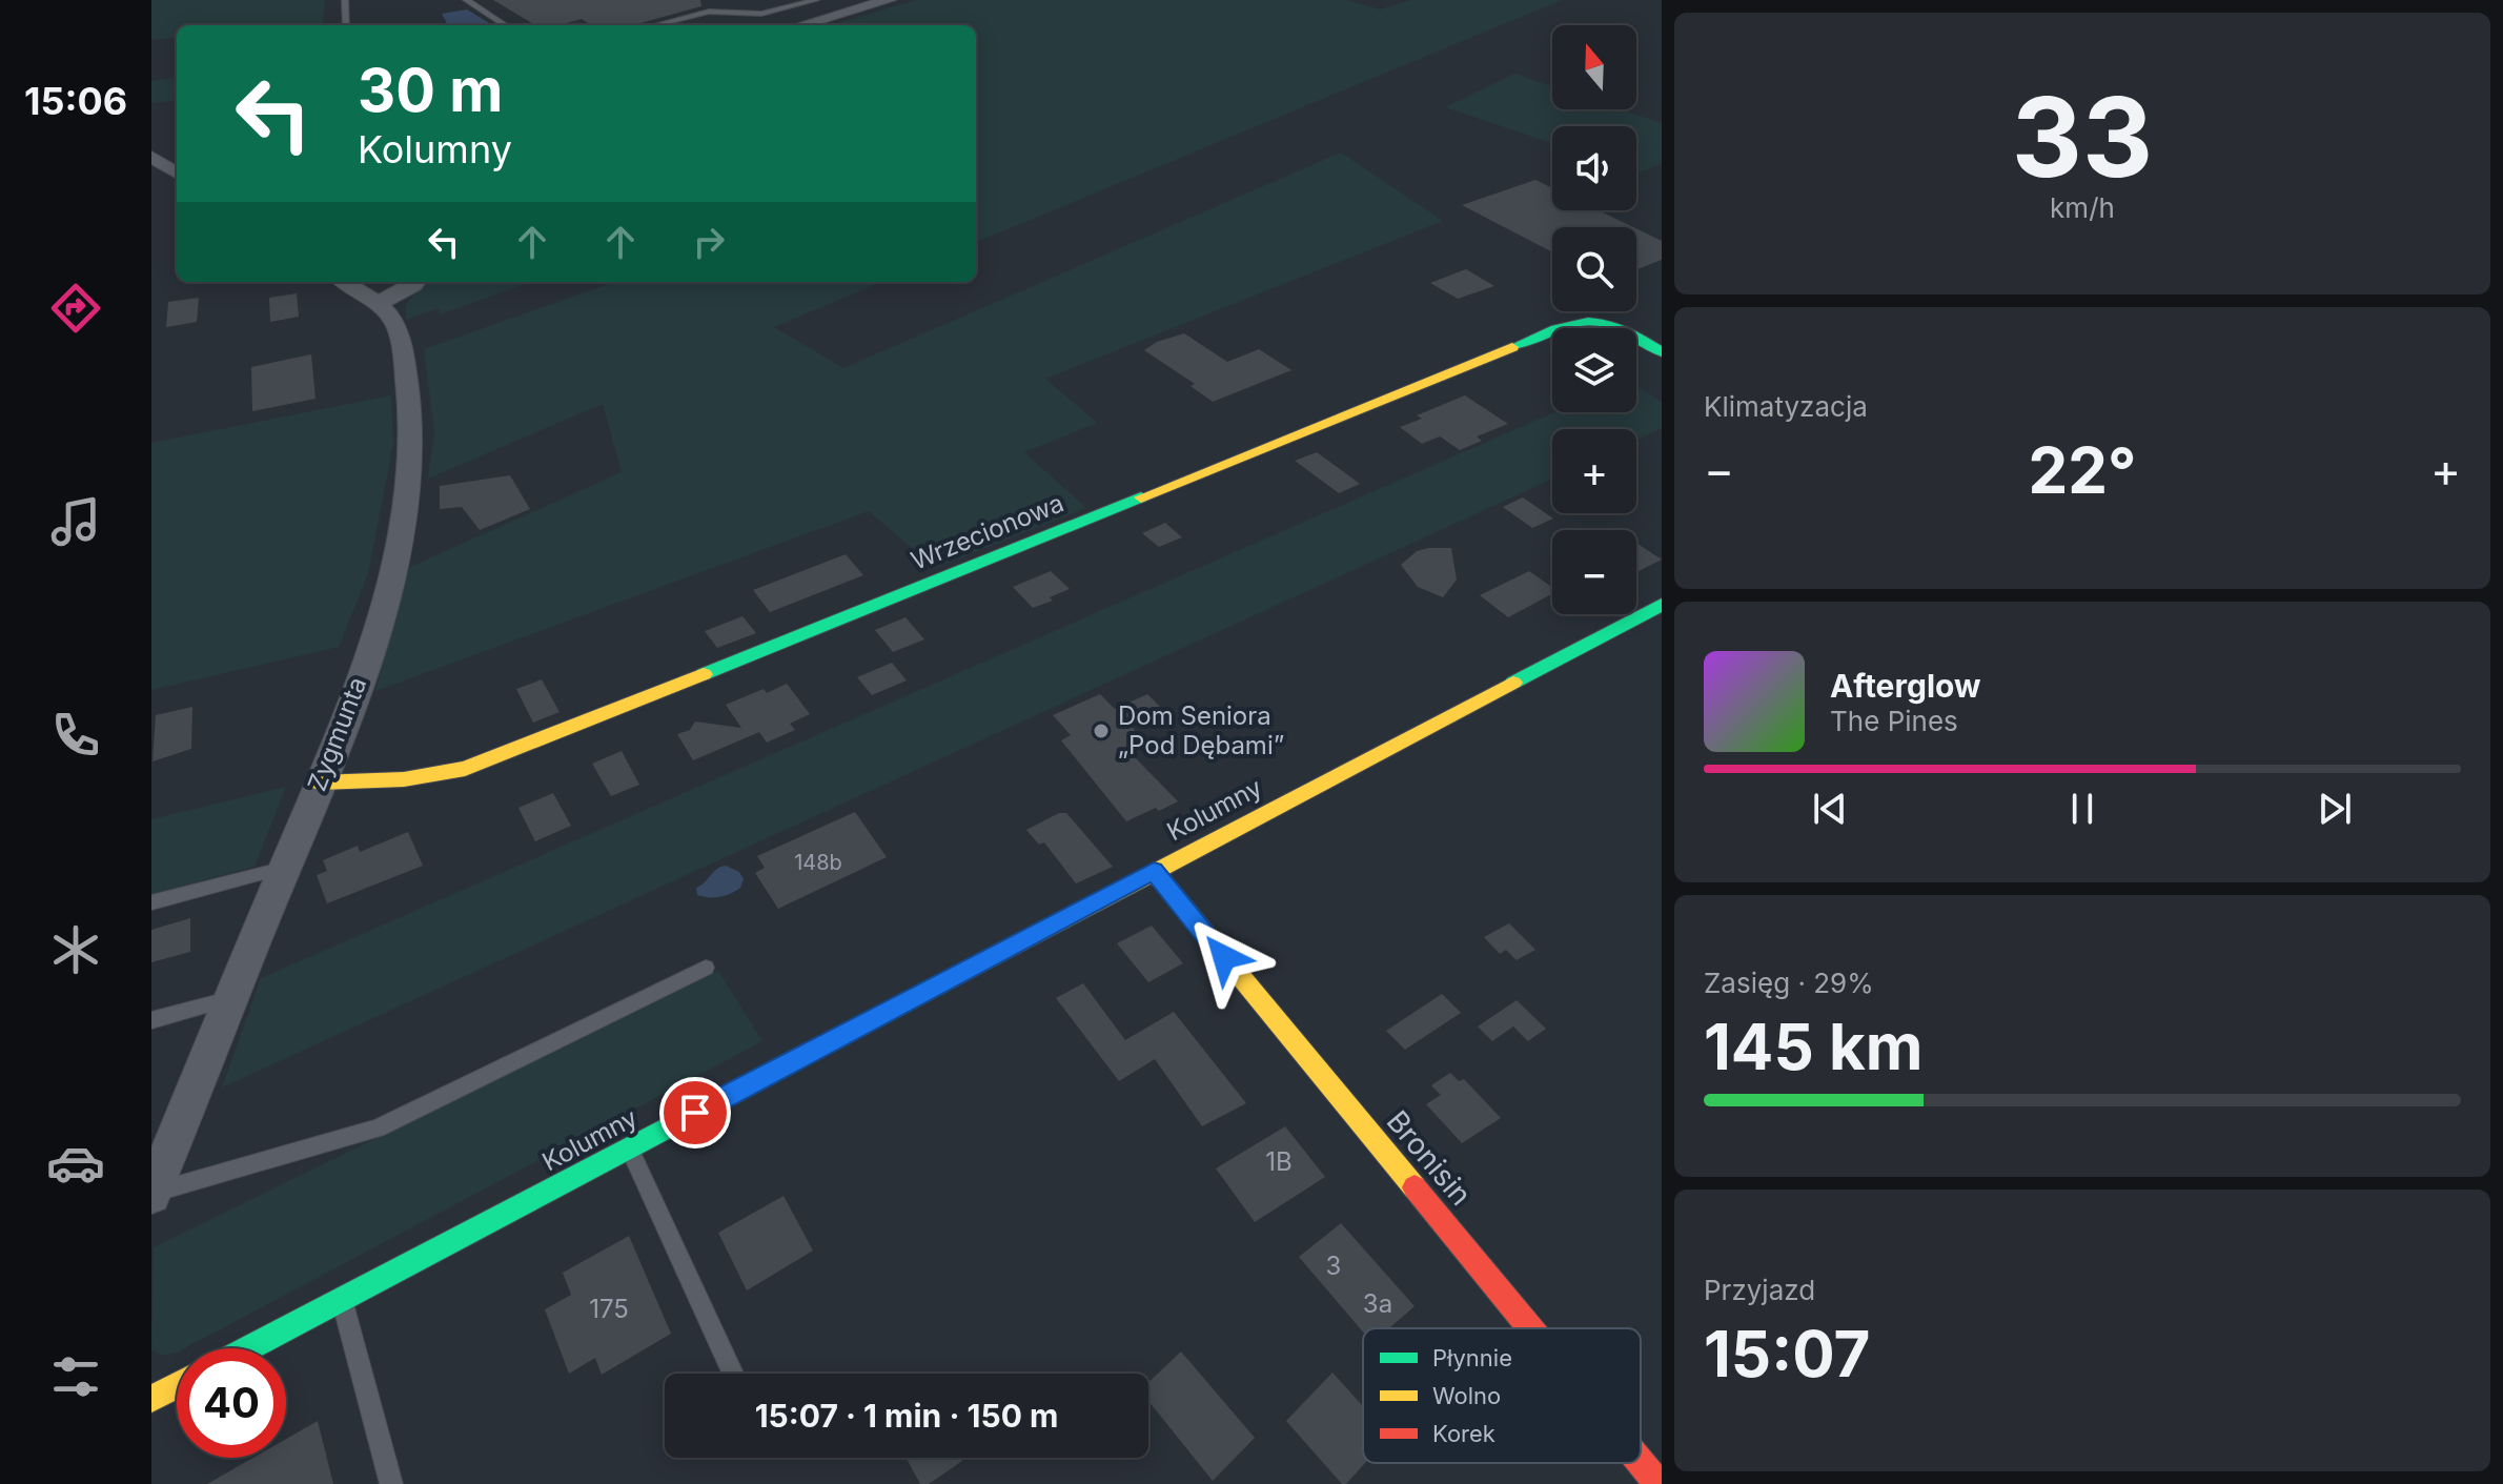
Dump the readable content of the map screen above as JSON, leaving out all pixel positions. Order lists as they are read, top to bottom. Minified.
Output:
{"streets":{"street":["Wrzecionowa","Zygmunta","Kolumny","Bronisin"]},"crossings":[["Wrzecionowa","Zygmunta"],["Kolumny","Bronisin"]],"places":["Dom Seniora „Pod Dębami”"],"house_numbers":["148b","1B","3","3a","175"],"legend":["Płynnie","Wolno","Korek"],"north":"top","page":{"tabs":"15:06","tile":[["33","km/h"],"Klimatyzacja",["Zasięg · 29%","145 km"],["Przyjazd","15:07"]],"map_buttons":["+","−"],"turn":["30 m","Kolumny"],"heat":["−","22°","+"],"song":["Afterglow","The Pines"],"limit":"40","trip":"15:07 · 1 min · 150 m"}}
